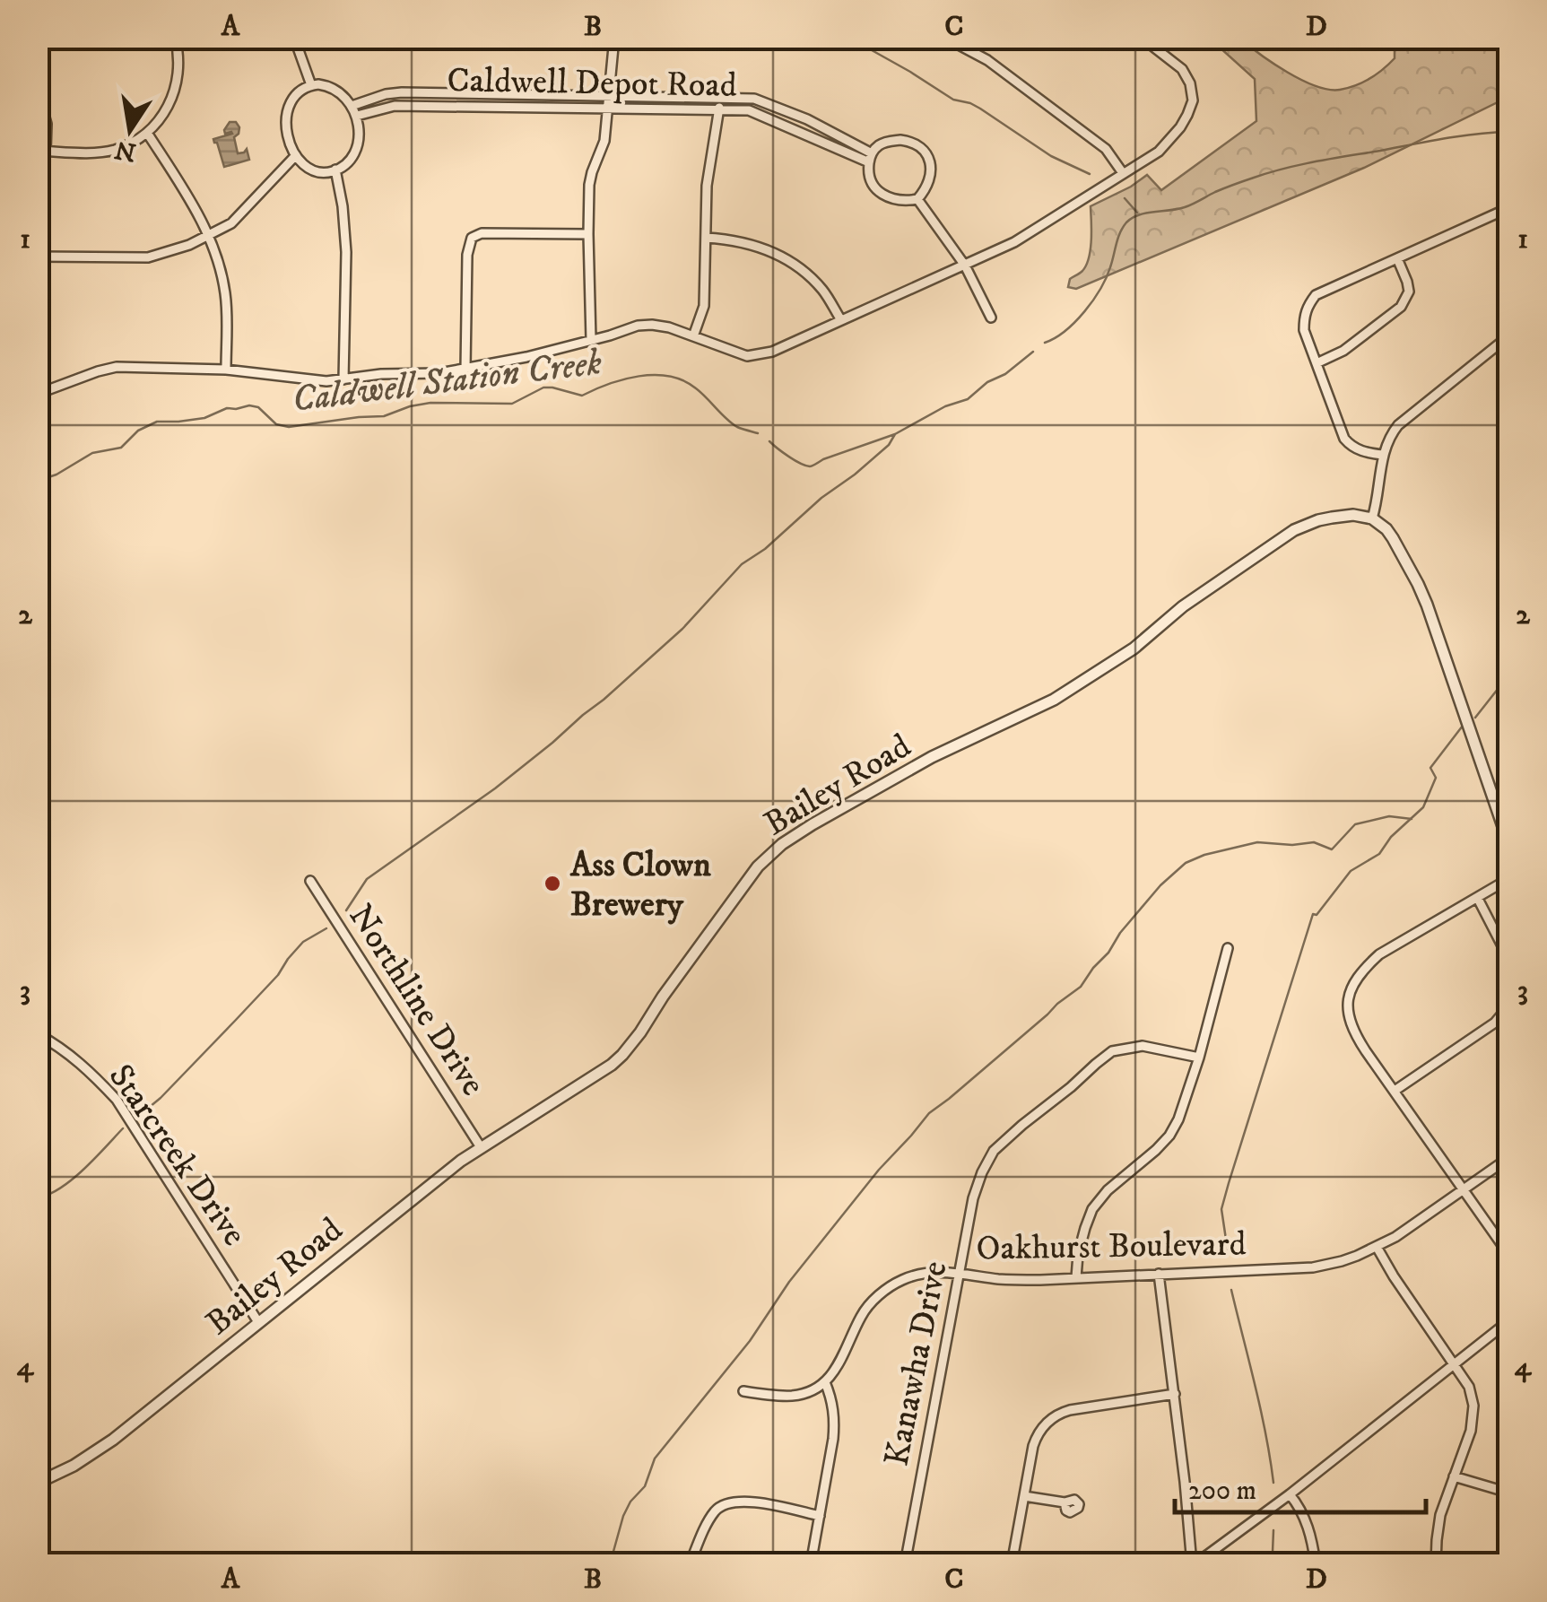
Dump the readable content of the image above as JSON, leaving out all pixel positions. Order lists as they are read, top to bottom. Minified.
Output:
{"streets":{"street":["Caldwell Depot Road","Bailey Road","Northline Drive","Starcreek Drive","Oakhurst Boulevard","Kanawha Drive"]},"crossings":[["Bailey Road","Northline Drive"],["Bailey Road","Starcreek Drive"],["Oakhurst Boulevard","Kanawha Drive"]],"water":["Caldwell Station Creek"],"places":["Ass Clown Brewery"],"scale_bar":"200 m","north":"bottom","grid":{"columns":["A","B","C","D"],"rows":["1","2","3","4"]}}
